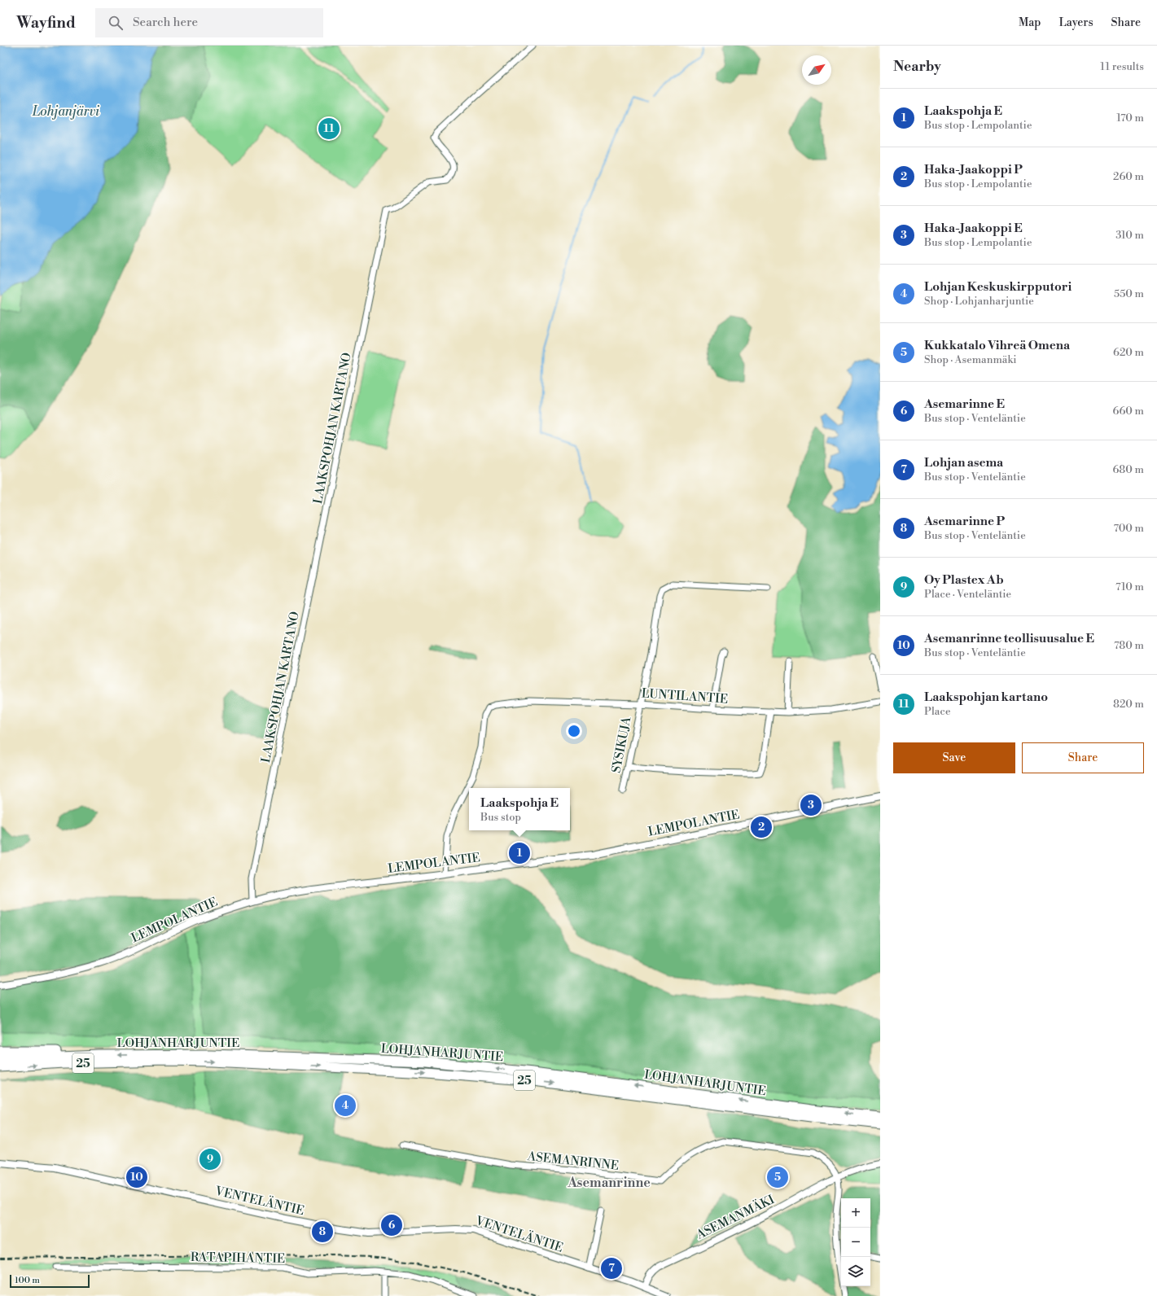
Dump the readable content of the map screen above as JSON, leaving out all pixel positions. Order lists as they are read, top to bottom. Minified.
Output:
{"streets":{"highway":["LOHJANHARJUNTIE","25"],"street":["LAAKSPOHJAN KARTANO","LUNTILANTIE","SYSIKUJA","LEMPOLANTIE","ASEMANRINNE","VENTELÄNTIE","ASEMANMÄKI","RATAPIHANTIE"]},"crossings":[["LAAKSPOHJAN KARTANO","LEMPOLANTIE"],["LUNTILANTIE","SYSIKUJA"],["LUNTILANTIE","LEMPOLANTIE"],["ASEMANRINNE","ASEMANMÄKI"],["VENTELÄNTIE","ASEMANMÄKI"]],"districts":["Asemanrinne"],"water":["Lohjanjärvi"],"scale_bar":"100 m","north":"top right","page":{"header":"Wayfind","search":"Search here","nav":["Map","Layers","Share"],"heading":["Nearby","11 results"],"list":[{"mark":"1","name":"Laakspohja E","note":"Bus stop · Lempolantie","value":"170 m"},{"mark":"2","name":"Haka-Jaakoppi P","note":"Bus stop · Lempolantie","value":"260 m"},{"mark":"3","name":"Haka-Jaakoppi E","note":"Bus stop · Lempolantie","value":"310 m"},{"mark":"4","name":"Lohjan Keskuskirpputori","note":"Shop · Lohjanharjuntie","value":"550 m"},{"mark":"5","name":"Kukkatalo Vihreä Omena","note":"Shop · Asemanmäki","value":"620 m"},{"mark":"6","name":"Asemarinne E","note":"Bus stop · Venteläntie","value":"660 m"},{"mark":"7","name":"Lohjan asema","note":"Bus stop · Venteläntie","value":"680 m"},{"mark":"8","name":"Asemarinne P","note":"Bus stop · Venteläntie","value":"700 m"},{"mark":"9","name":"Oy Plastex Ab","note":"Place · Venteläntie","value":"710 m"},{"mark":"10","name":"Asemanrinne teollisuusalue E","note":"Bus stop · Venteläntie","value":"780 m"},{"mark":"11","name":"Laakspohjan kartano","note":"Place","value":"820 m"}],"pins":["11","3","2","1","4","9","5","10","6","8","7"],"buttons":["Save","Share"],"popup":["Laakspohja E","Bus stop"],"map_buttons":["+","−"],"scale":"100 m"}}
